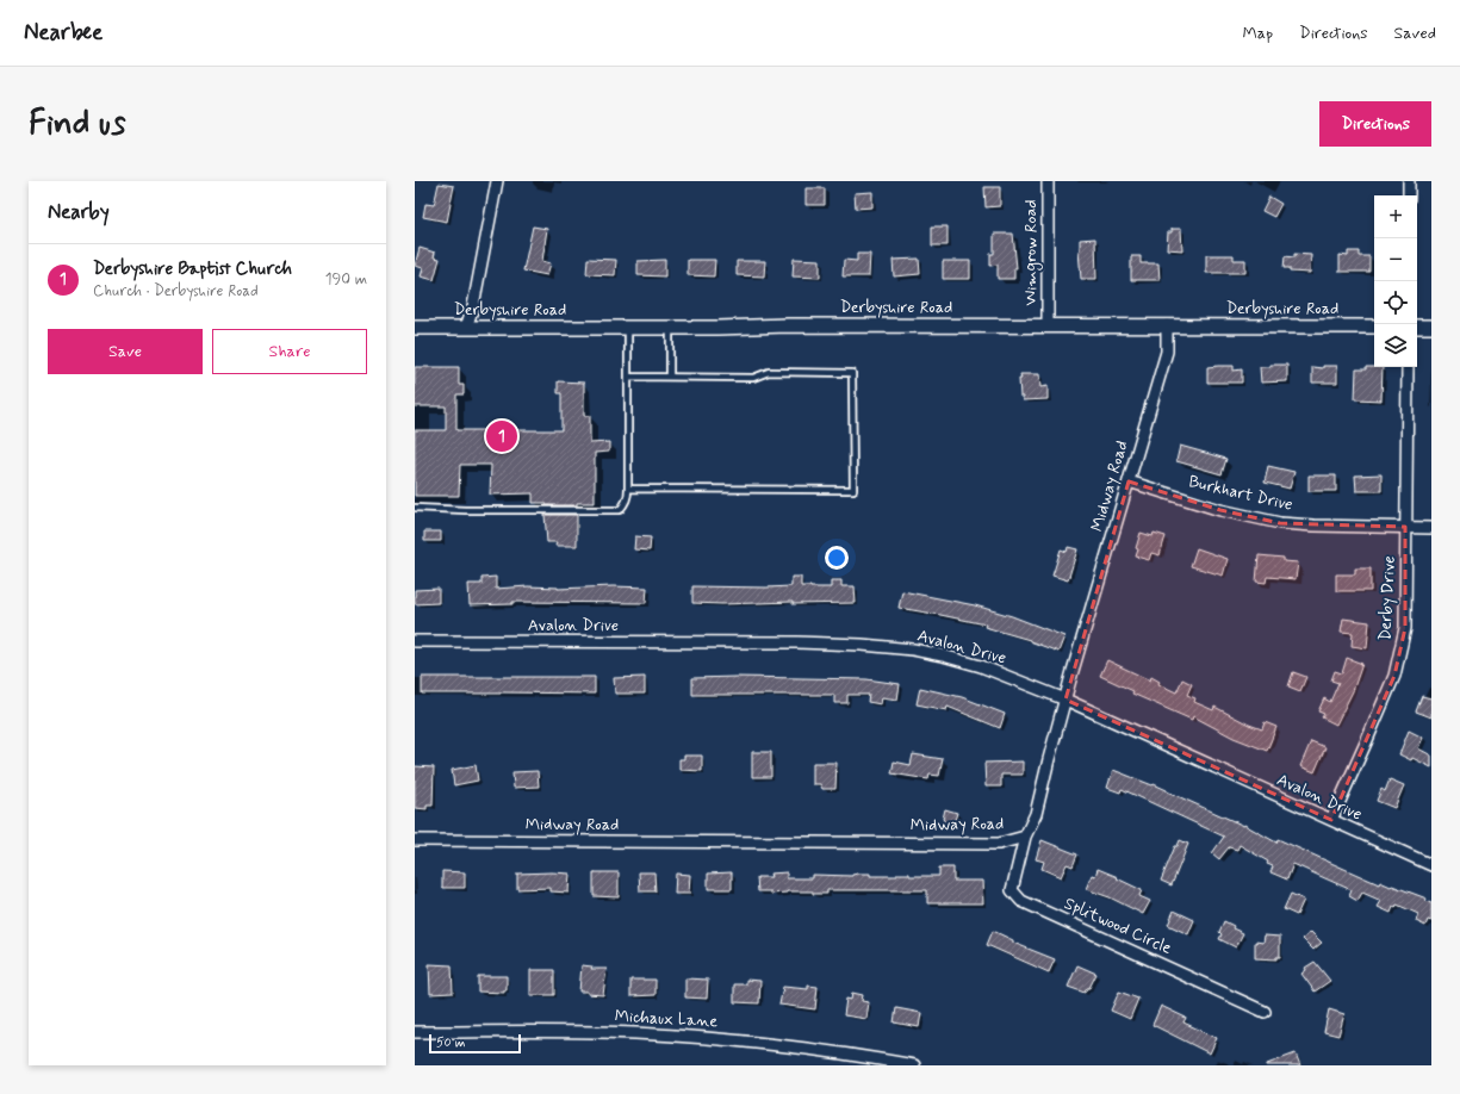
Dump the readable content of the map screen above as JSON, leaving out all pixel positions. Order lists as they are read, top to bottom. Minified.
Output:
{"streets":{"street":["Wimgrow Road","Derbyshire Road","Midway Road","Burkhart Drive","Derby Drive","Avalon Drive","Splitwood Circle","Michaux Lane"]},"crossings":[["Wimgrow Road","Derbyshire Road"],["Derbyshire Road","Midway Road"],["Midway Road","Burkhart Drive"],["Midway Road","Avalon Drive"],["Midway Road","Splitwood Circle"],["Burkhart Drive","Derby Drive"],["Derby Drive","Avalon Drive"]],"scale_bar":"50 m","page":{"header":"Nearbee","nav":["Map","Directions","Saved"],"buttons":["Directions",["Save","Share"]],"title":"Find us","heading":"Nearby","map_buttons":["+","−"],"list":[{"mark":"1","name":"Derbyshire Baptist Church","note":"Church · Derbyshire Road","value":"190 m"}],"pins":"1","scale":"50 m"}}
